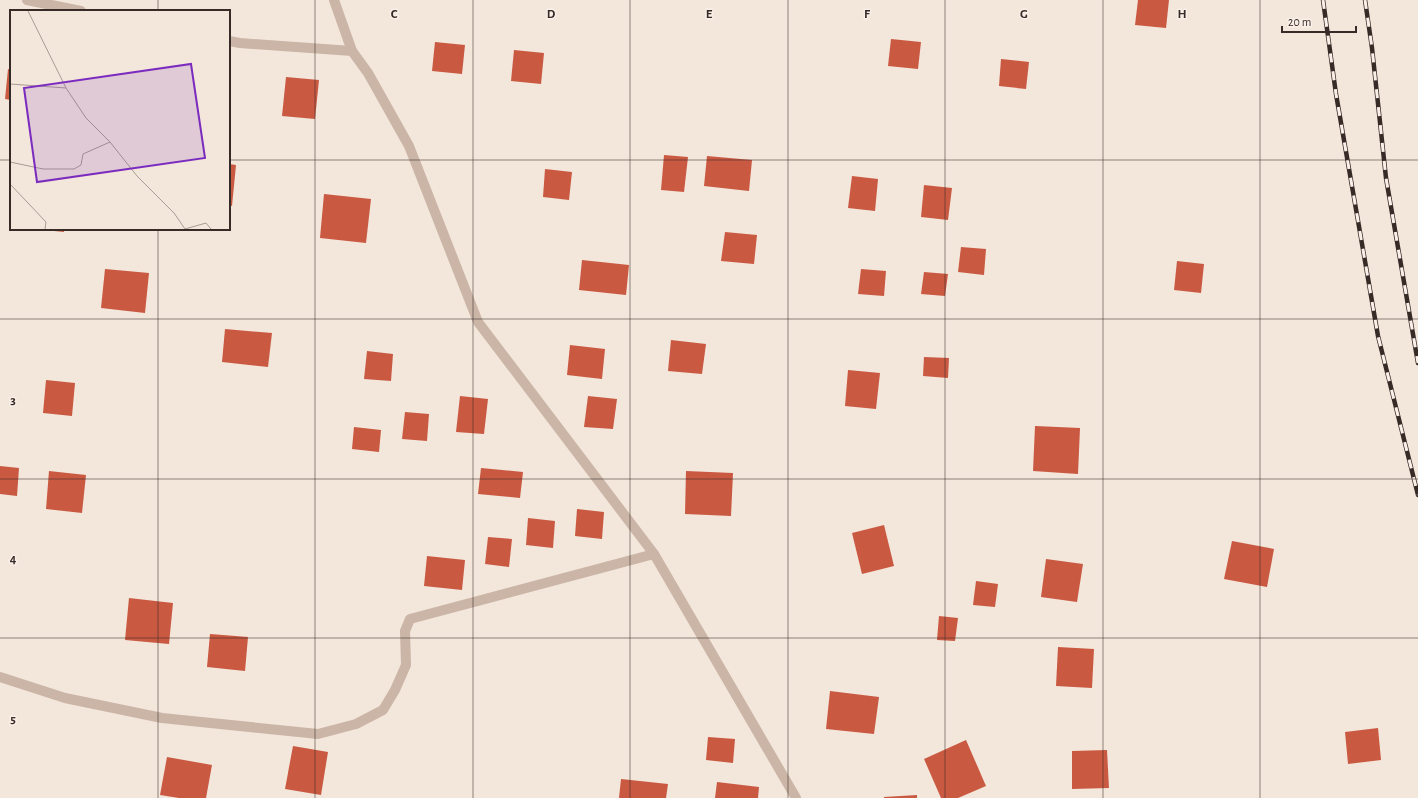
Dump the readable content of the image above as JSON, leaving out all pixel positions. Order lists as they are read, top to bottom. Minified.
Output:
{"scale_bar":"20 m","grid":{"columns":["C","D","E","F","G","H"],"rows":["3","4","5"]}}
